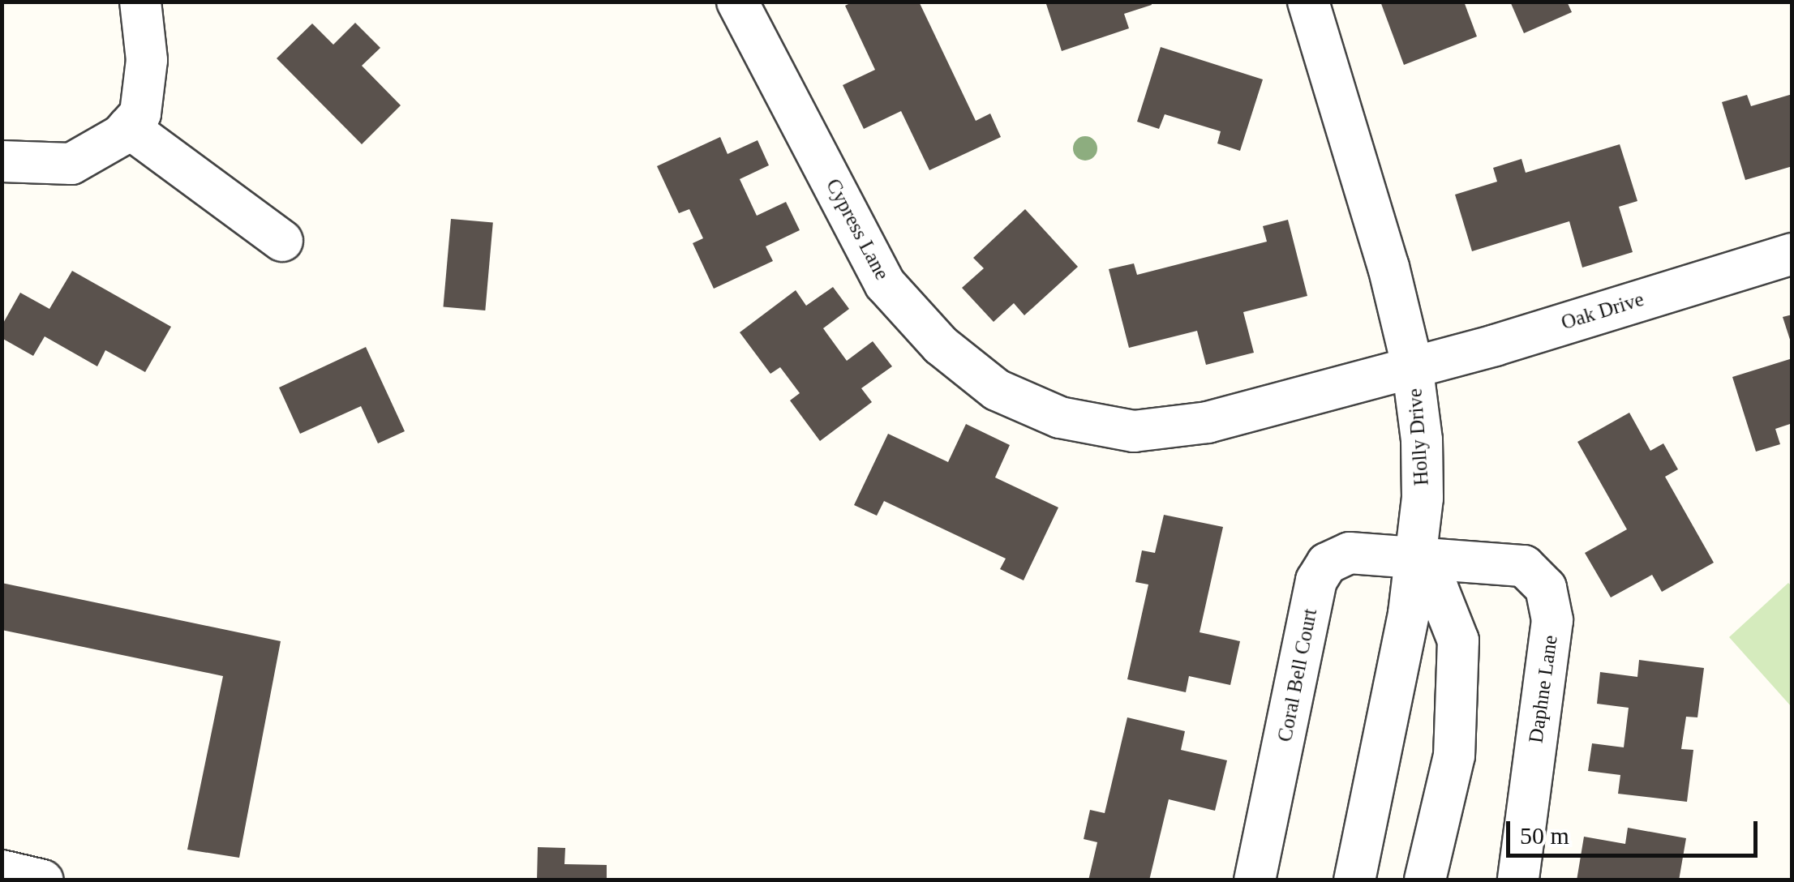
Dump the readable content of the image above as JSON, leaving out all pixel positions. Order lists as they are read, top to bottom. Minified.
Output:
{"streets":{"street":["Cypress Lane","Oak Drive","Holly Drive","Coral Bell Court","Daphne Lane"]},"crossings":[["Cypress Lane","Oak Drive"],["Cypress Lane","Holly Drive"],["Oak Drive","Holly Drive"],["Holly Drive","Coral Bell Court"],["Holly Drive","Daphne Lane"],["Coral Bell Court","Daphne Lane"]],"scale_bar":"50 m"}
